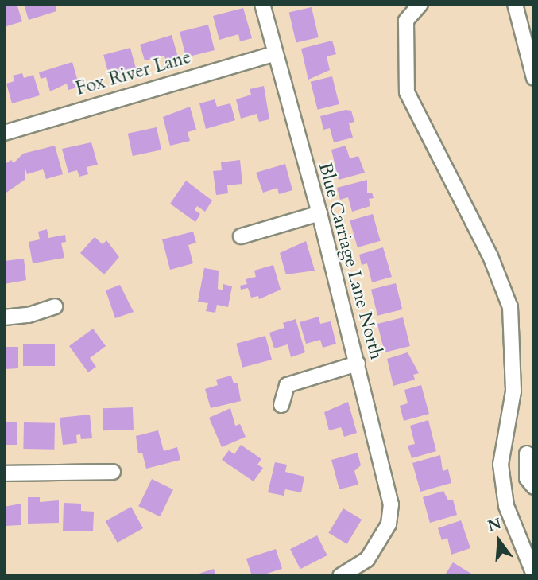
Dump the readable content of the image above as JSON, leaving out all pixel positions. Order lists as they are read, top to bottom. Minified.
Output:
{"streets":{"street":["Fox River Lane","Blue Carriage Lane North"]},"crossings":[["Fox River Lane","Blue Carriage Lane North"]],"north":"top"}
